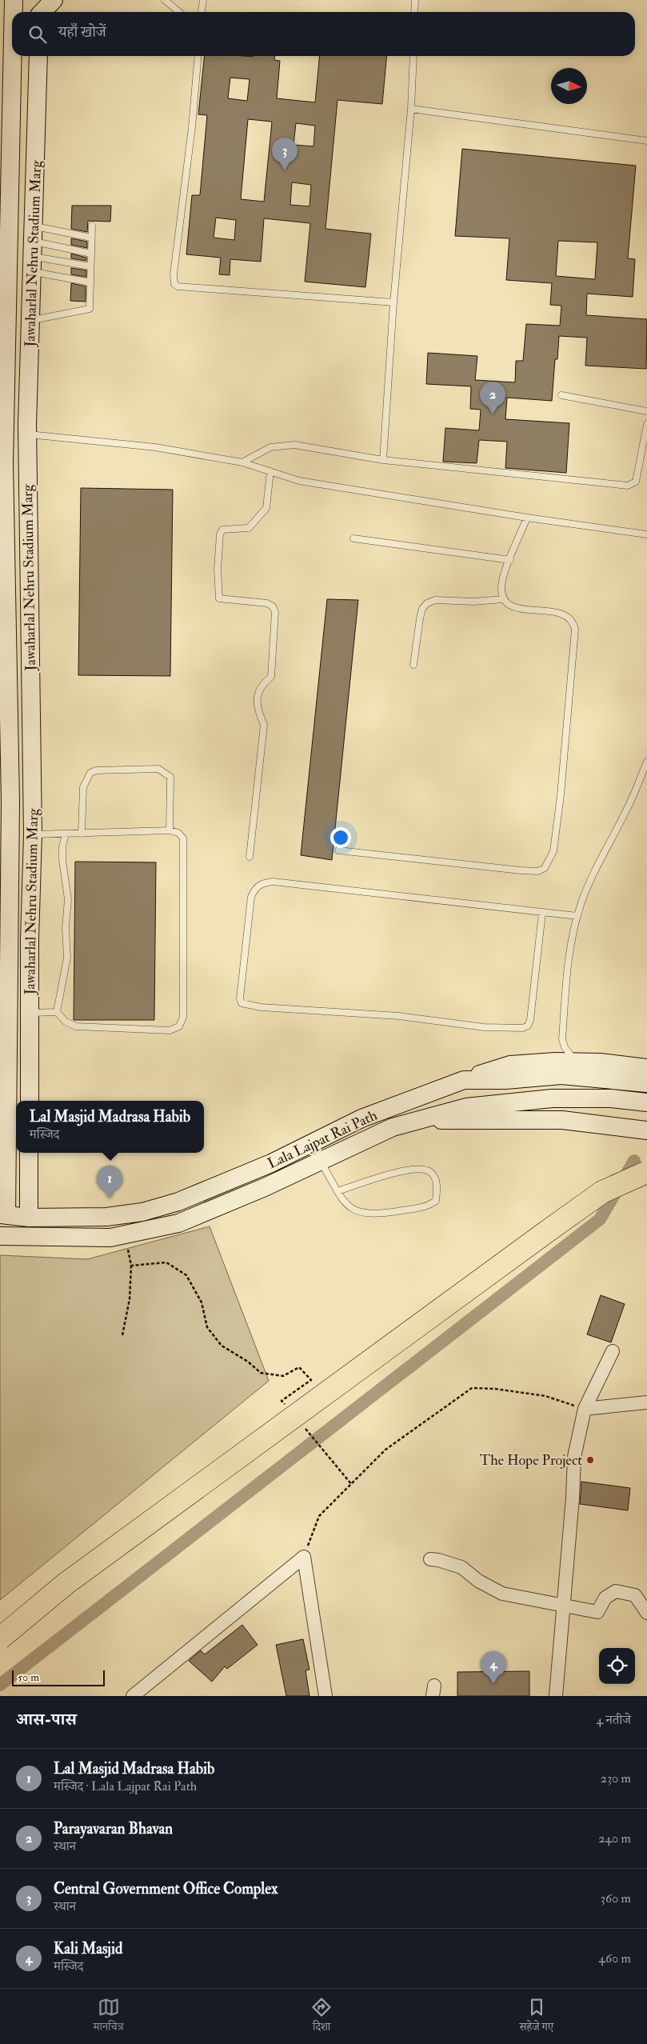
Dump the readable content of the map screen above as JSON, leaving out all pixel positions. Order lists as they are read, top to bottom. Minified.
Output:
{"streets":{"street":["Jawaharlal Nehru Stadium Marg","Lala Lajpat Rai Path"]},"crossings":[["Jawaharlal Nehru Stadium Marg","Lala Lajpat Rai Path"]],"places":["The Hope Project"],"scale_bar":"50 m","north":"right","page":{"search":"यहाँ खोजें","pins":["3","2","1","4"],"popup":["Lal Masjid Madrasa Habib","मस्जिद"],"scale":"50 m","heading":["आस-पास","4 नतीजे"],"list":[{"mark":"1","name":"Lal Masjid Madrasa Habib","note":"मस्जिद · Lala Lajpat Rai Path","value":"230 m"},{"mark":"2","name":"Parayavaran Bhavan","note":"स्थान","value":"240 m"},{"mark":"3","name":"Central Government Office Complex","note":"स्थान","value":"360 m"},{"mark":"4","name":"Kali Masjid","note":"मस्जिद","value":"460 m"}],"nav":["मानचित्र","दिशा","सहेजे गए"]}}
